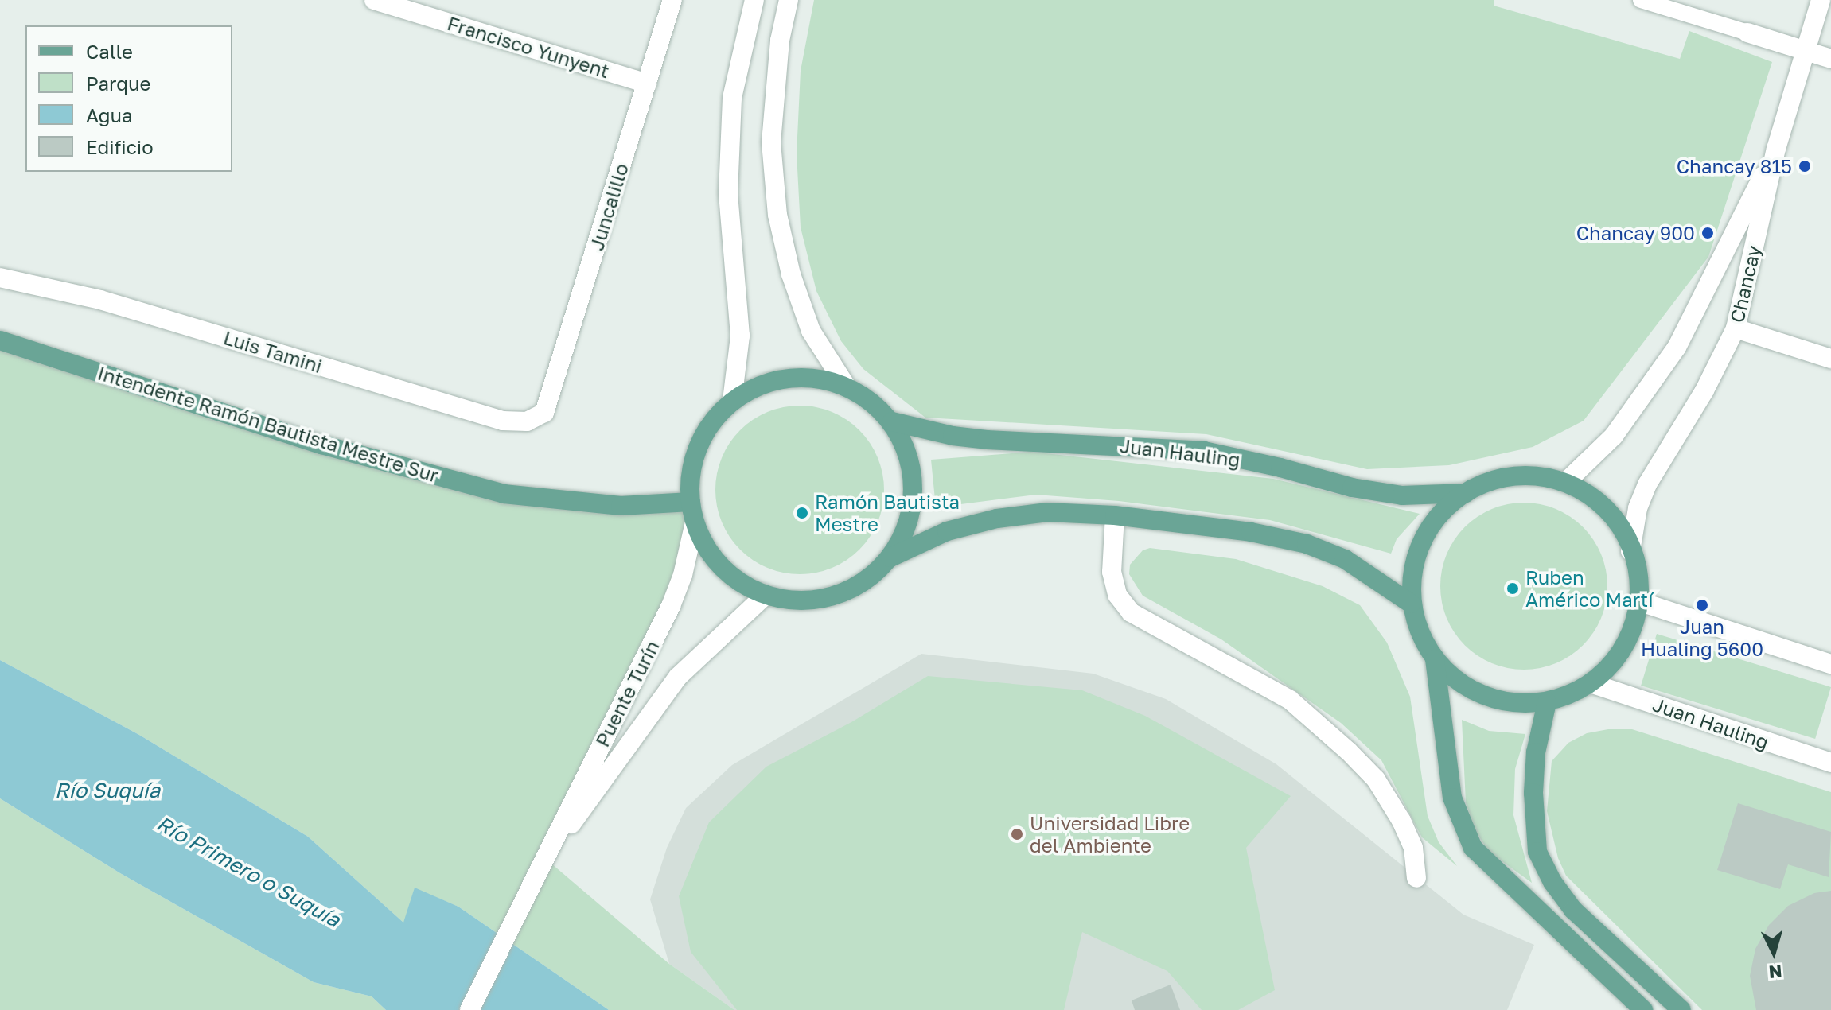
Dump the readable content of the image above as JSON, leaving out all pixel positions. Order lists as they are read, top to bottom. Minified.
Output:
{"streets":{"main road":["Francisco Yunyent","Juncalillo","Chancay","Luis Tamini","Intendente Ramón Bautista Mestre Sur","Juan Hauling","Puente Turín"]},"crossings":[["Francisco Yunyent","Juncalillo"],["Juncalillo","Luis Tamini"],["Intendente Ramón Bautista Mestre Sur","Juan Hauling"],["Intendente Ramón Bautista Mestre Sur","Puente Turín"],["Juan Hauling","Puente Turín"]],"water":["Río Suquía","Río Primero o Suquía"],"places":["Chancay 815","Chancay 900","Ramón Bautista Mestre","Ruben Américo Martí","Juan Hualing 5600","Universidad Libre del Ambiente"],"legend":["Calle","Parque","Agua","Edificio"],"north":"bottom"}
